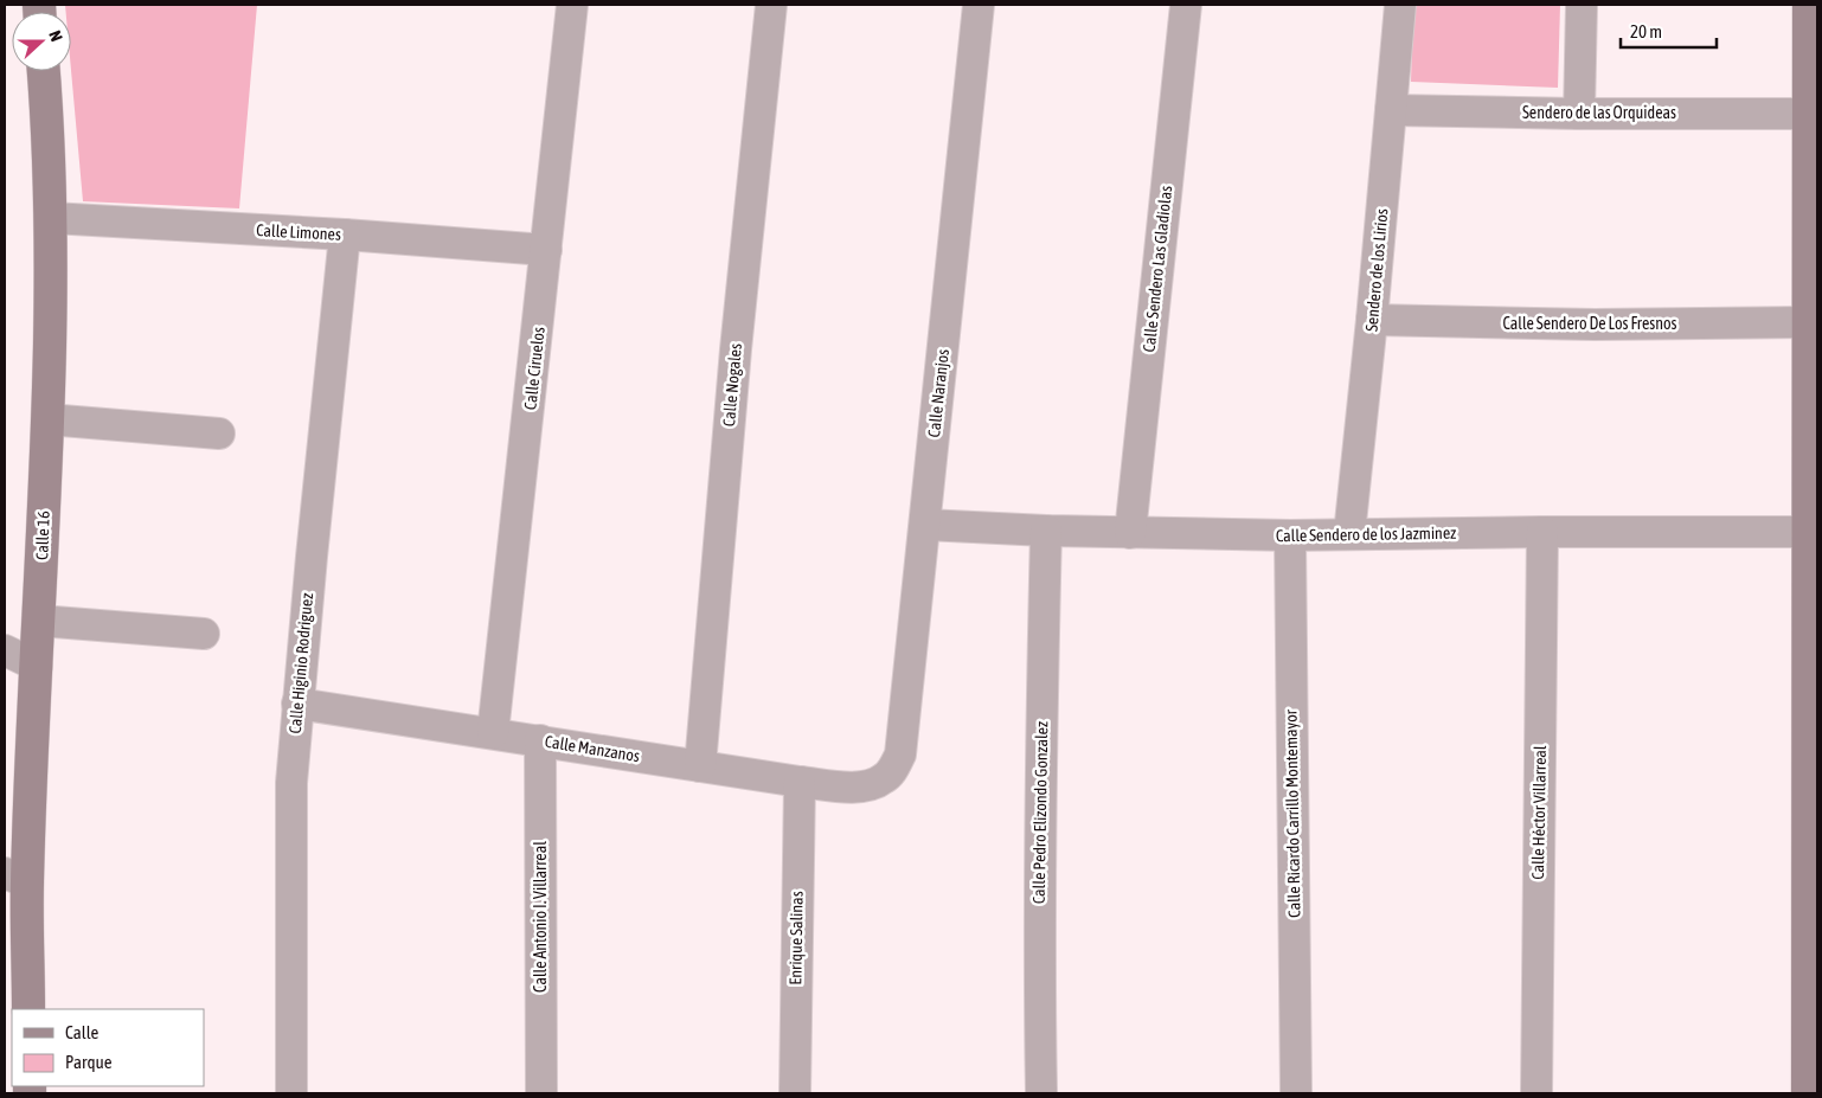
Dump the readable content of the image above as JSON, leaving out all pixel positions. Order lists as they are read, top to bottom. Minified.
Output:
{"streets":{"street":["Sendero de las Orquideas","Calle Limones","Calle Sendero Las Gladiolas","Sendero de los Lirios","Calle Sendero De Los Fresnos","Calle Ciruelos","Calle Nogales","Calle Naranjos","Calle Sendero de los Jazminez","Calle 16","Calle Higinio Rodriguez","Calle Manzanos","Calle Pedro Elizondo Gonzalez","Calle Héctor Villarreal","Calle Ricardo Carrillo Montemayor","Calle Antonio I. Villarreal","Enrique Salinas"]},"crossings":[["Sendero de las Orquideas","Sendero de los Lirios"],["Calle Limones","Calle Ciruelos"],["Calle Limones","Calle 16"],["Calle Limones","Calle Higinio Rodriguez"],["Calle Sendero Las Gladiolas","Calle Sendero de los Jazminez"],["Sendero de los Lirios","Calle Sendero De Los Fresnos"],["Sendero de los Lirios","Calle Sendero de los Jazminez"],["Calle Ciruelos","Calle Manzanos"],["Calle Nogales","Calle Manzanos"],["Calle Naranjos","Calle Sendero de los Jazminez"],["Calle Naranjos","Calle Manzanos"],["Calle Sendero de los Jazminez","Calle Pedro Elizondo Gonzalez"],["Calle Sendero de los Jazminez","Calle Héctor Villarreal"],["Calle Sendero de los Jazminez","Calle Ricardo Carrillo Montemayor"],["Calle Higinio Rodriguez","Calle Manzanos"],["Calle Manzanos","Calle Antonio I. Villarreal"],["Calle Manzanos","Enrique Salinas"]],"legend":["Calle","Parque"],"scale_bar":"20 m","north":"right"}
